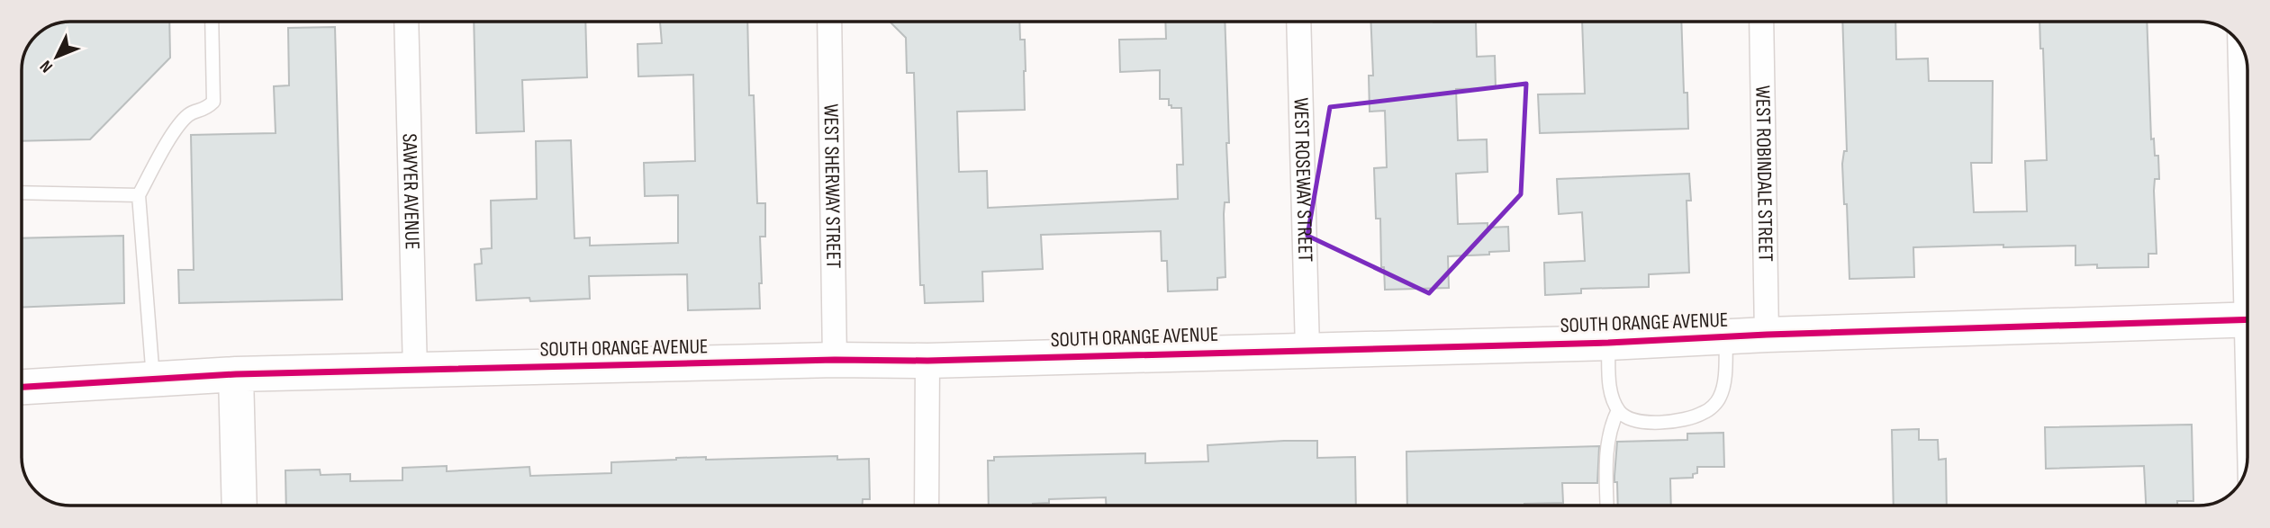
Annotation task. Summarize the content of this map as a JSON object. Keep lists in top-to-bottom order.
{
  "streets": {
    "street": [
      "WEST ROBINDALE STREET",
      "WEST ROSEWAY STREET",
      "WEST SHERWAY STREET",
      "SAWYER AVENUE",
      "SOUTH ORANGE AVENUE"
    ]
  },
  "crossings": [
    ["WEST ROBINDALE STREET", "SOUTH ORANGE AVENUE"],
    ["WEST ROSEWAY STREET", "SOUTH ORANGE AVENUE"],
    ["WEST SHERWAY STREET", "SOUTH ORANGE AVENUE"],
    ["SAWYER AVENUE", "SOUTH ORANGE AVENUE"]
  ],
  "north": "bottom left"
}
